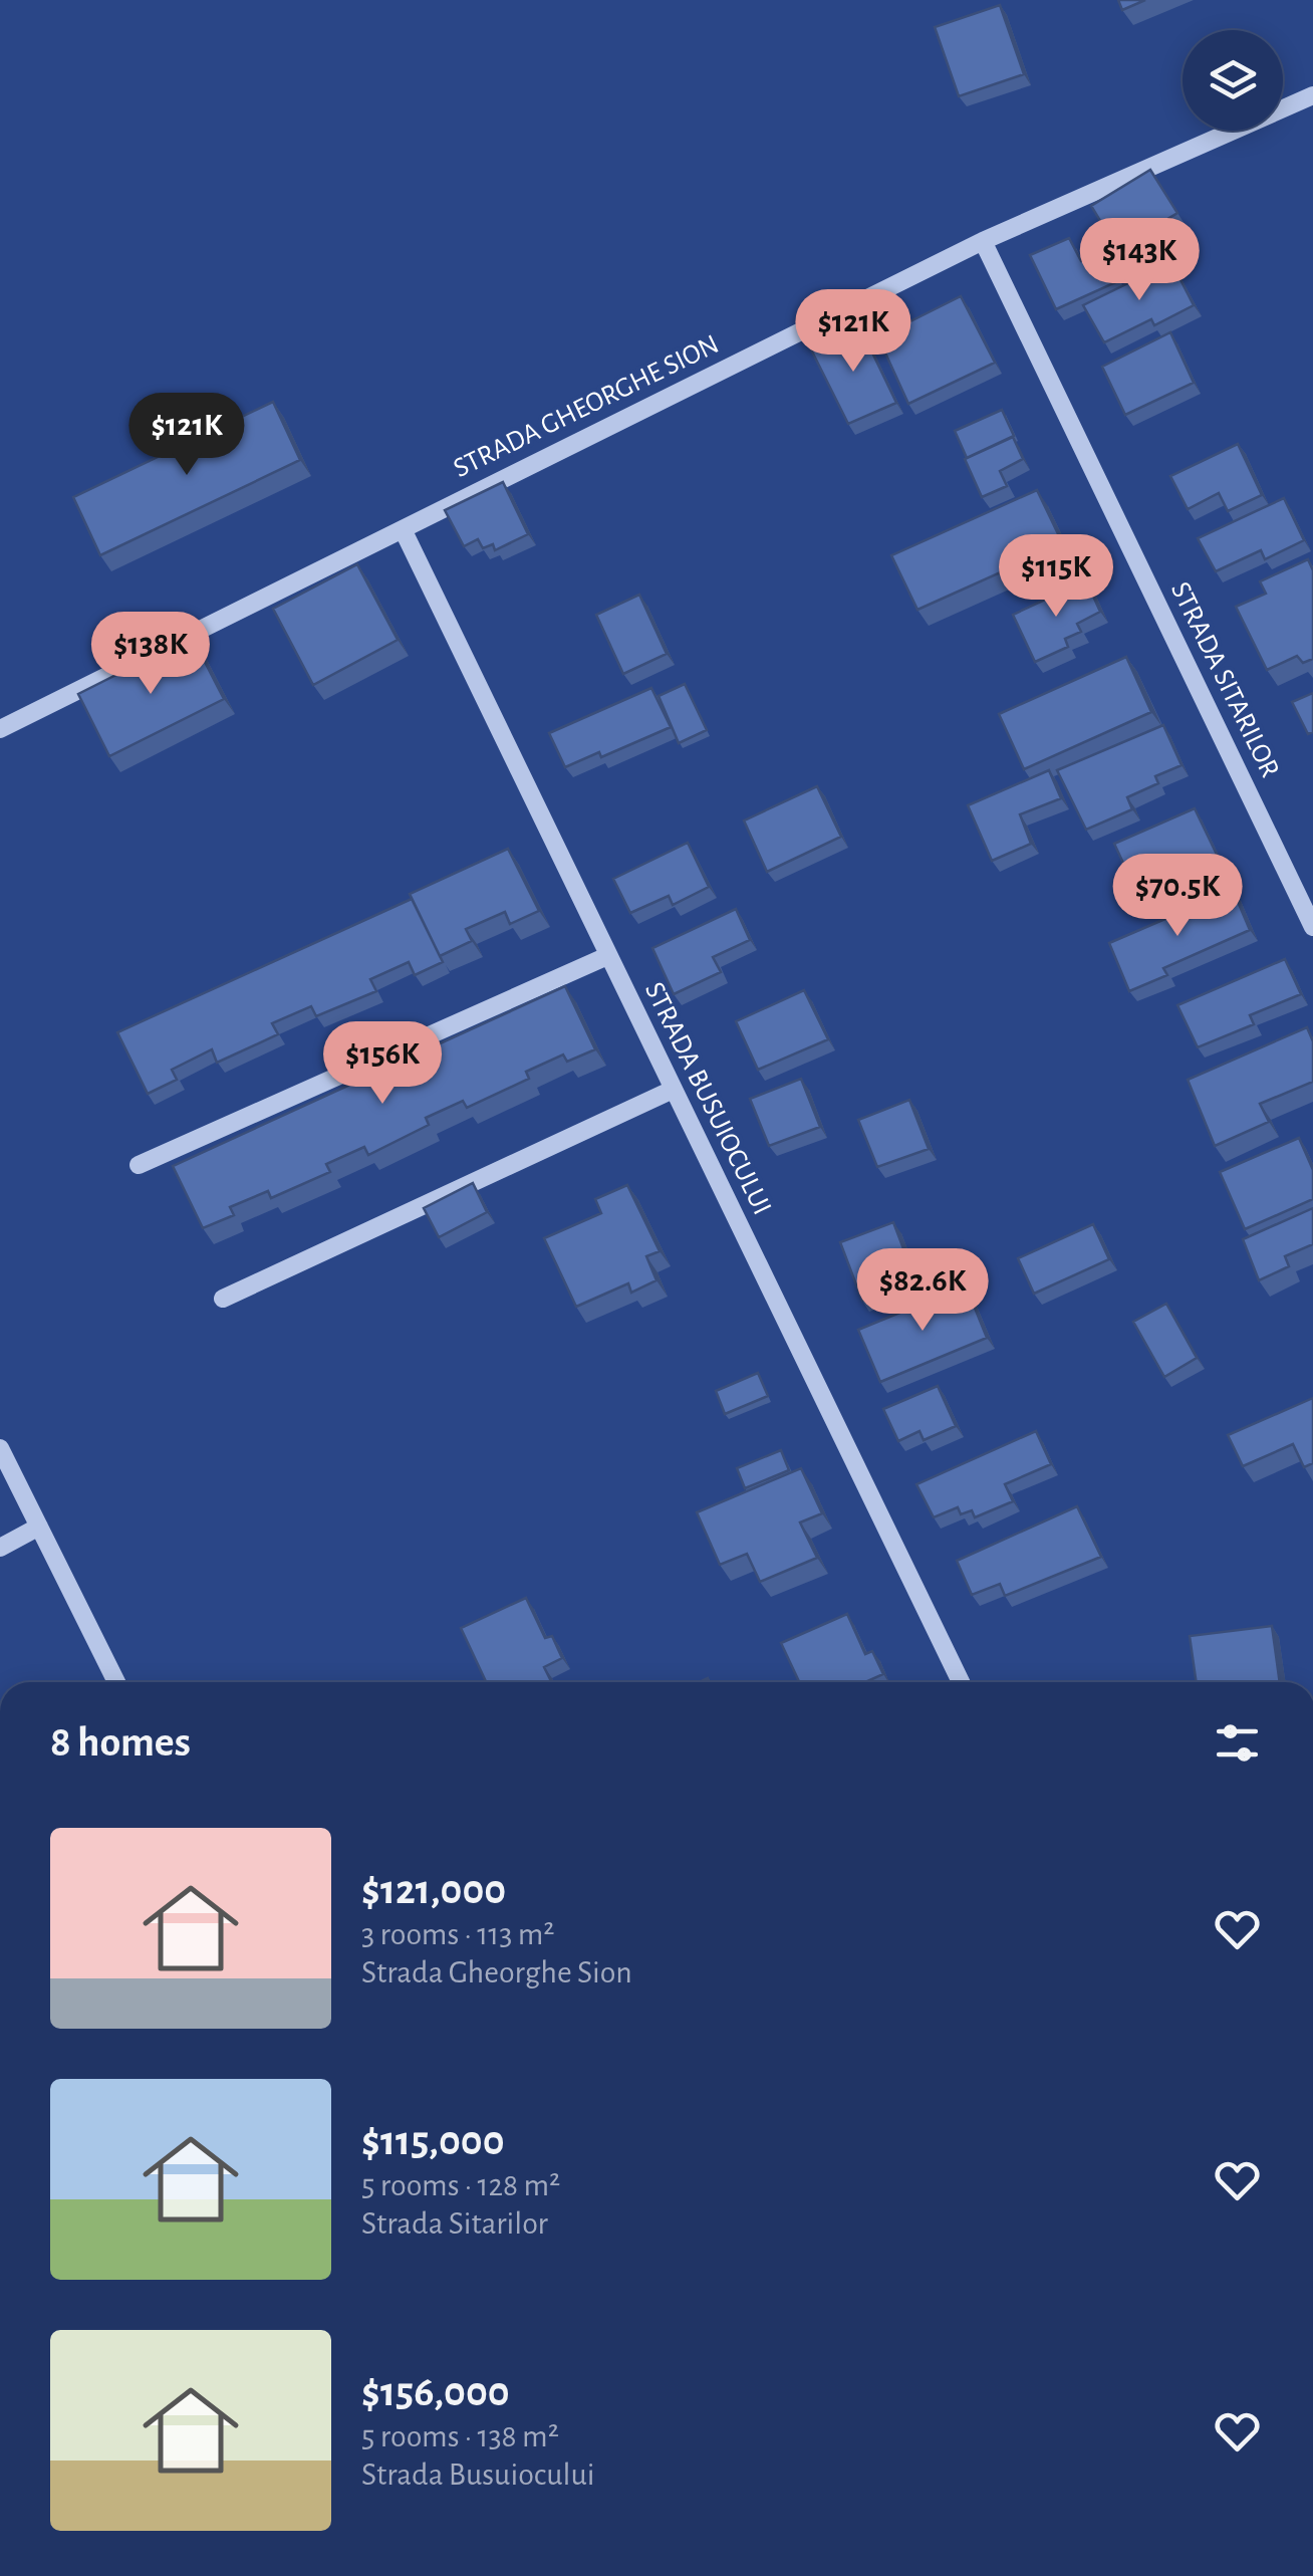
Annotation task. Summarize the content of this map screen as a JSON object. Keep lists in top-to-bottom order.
{
  "streets": {
    "street": ["STRADA GHEORGHE SION", "STRADA SITARILOR", "STRADA BUSUIOCULUI"]
  },
  "crossings": [
    ["STRADA GHEORGHE SION", "STRADA SITARILOR"],
    ["STRADA GHEORGHE SION", "STRADA BUSUIOCULUI"]
  ],
  "page": {
    "price": [
      "$143K",
      "$121K",
      "$121K",
      "$115K",
      "$138K",
      "$70.5K",
      "$156K",
      "$82.6K"
    ],
    "heading": "8 homes",
    "list": [
      {
        "name": "$121,000",
        "note": "3 rooms · 113 m² · Strada Gheorghe Sion"
      },
      {
        "name": "$115,000",
        "note": "5 rooms · 128 m² · Strada Sitarilor"
      },
      {
        "name": "$156,000",
        "note": "5 rooms · 138 m² · Strada Busuiocului"
      }
    ]
  }
}
